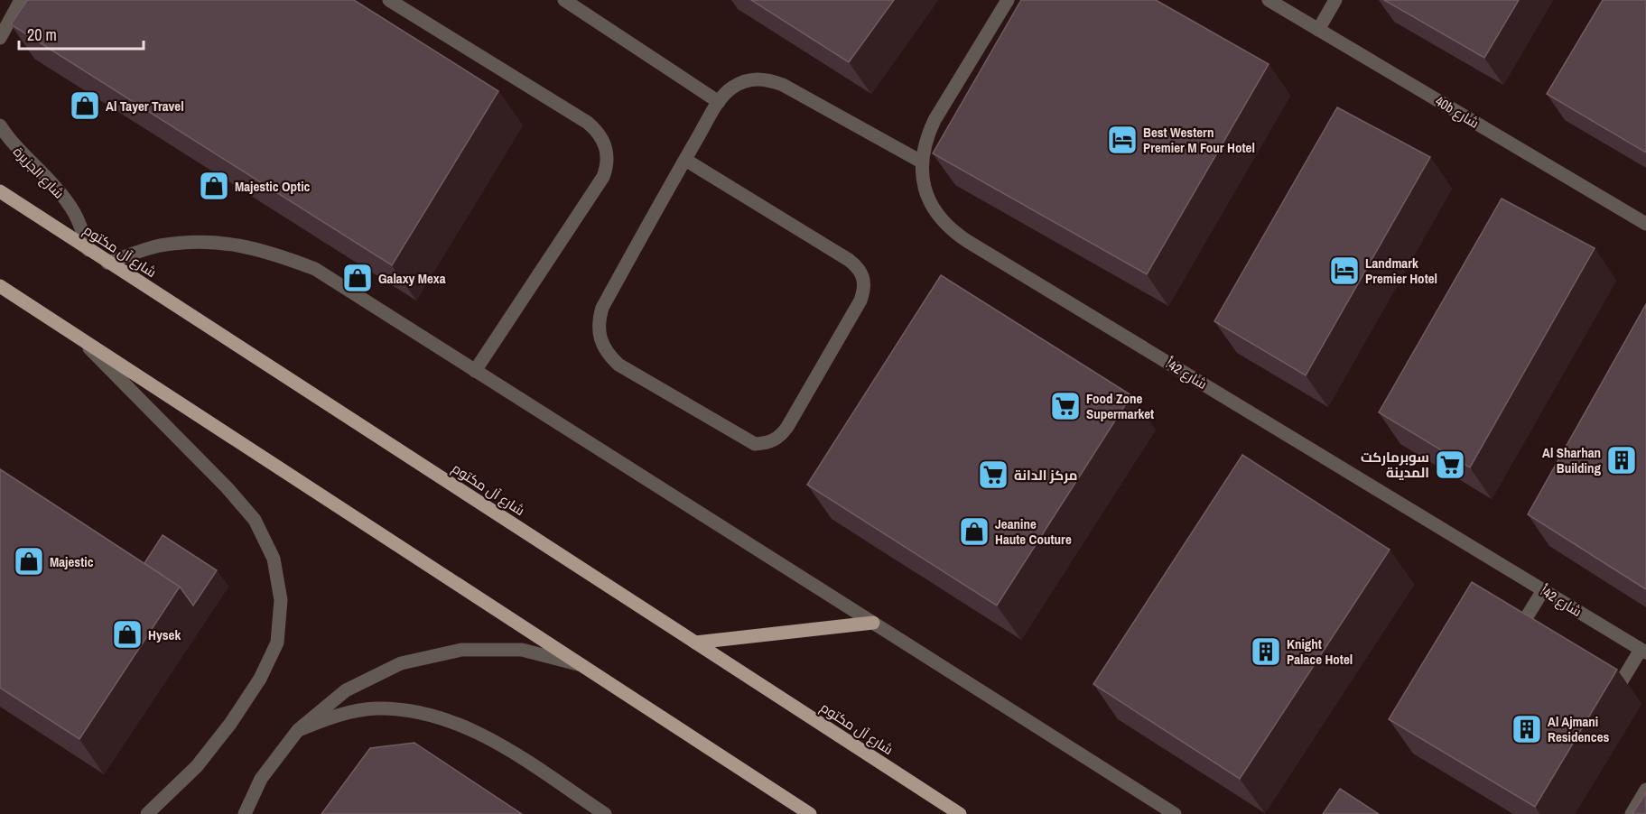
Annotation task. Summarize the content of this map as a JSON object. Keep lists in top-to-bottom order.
{
  "streets": {
    "main road": ["شارع آل مكتوم"],
    "street": ["40b شارع", "شارع الجزيرة", "شارع 42أ"]
  },
  "crossings": [
    ["شارع الجزيرة", "شارع آل مكتوم"]
  ],
  "places": {
    "shop": [
      "Al Tayer Travel",
      "Majestic Optic",
      "Galaxy Mexa",
      "Jeanine Haute Couture",
      "Majestic",
      "Hysek"
    ],
    "hotel": ["Best Western Premier M Four Hotel", "Landmark Premier Hotel"],
    "supermarket": ["Food Zone Supermarket", "سوبرماركت المدينة", "مركز الدانة"],
    "building": ["Al Sharhan Building", "Knight Palace Hotel", "Al Ajmani Residences"]
  },
  "scale_bar": "20 m"
}
